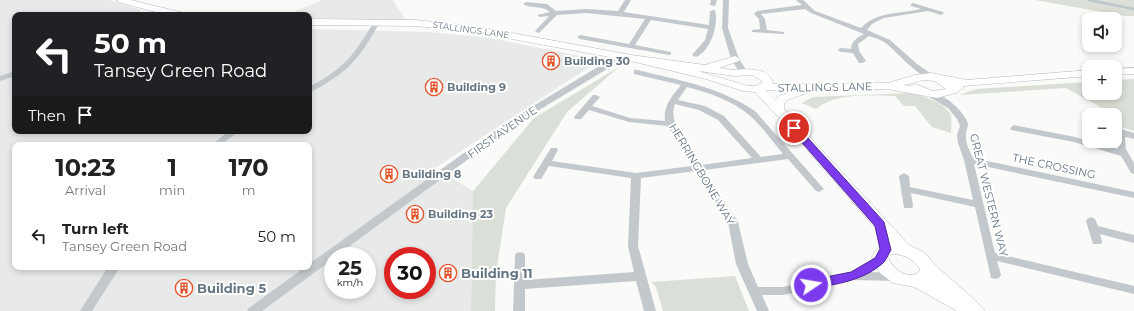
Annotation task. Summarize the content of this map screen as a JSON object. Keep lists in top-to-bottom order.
{
  "streets": {
    "main road": ["STALLINGS LANE"],
    "street": [
      "FIRST AVENUE",
      "THE CROSSING",
      "HERRINGBONE WAY",
      "GREAT WESTERN WAY"
    ]
  },
  "crossings": [
    ["STALLINGS LANE", "FIRST AVENUE"],
    ["STALLINGS LANE", "GREAT WESTERN WAY"],
    ["THE CROSSING", "GREAT WESTERN WAY"]
  ],
  "places": {
    "building": [
      "Building 30",
      "Building 9",
      "Building 8",
      "Building 23",
      "Building 11",
      "Building 5"
    ]
  },
  "page": {
    "map_buttons": ["+", "−"],
    "turn": ["50 m", "Tansey Green Road"],
    "then": "Then",
    "eta": [
      "10:23",
      "Arrival",
      "1",
      "min",
      "170",
      "m"
    ],
    "list": [
      {
        "name": "Turn left",
        "note": "Tansey Green Road",
        "value": "50 m"
      }
    ],
    "speed": "25 km/h",
    "limit": "30"
  }
}
